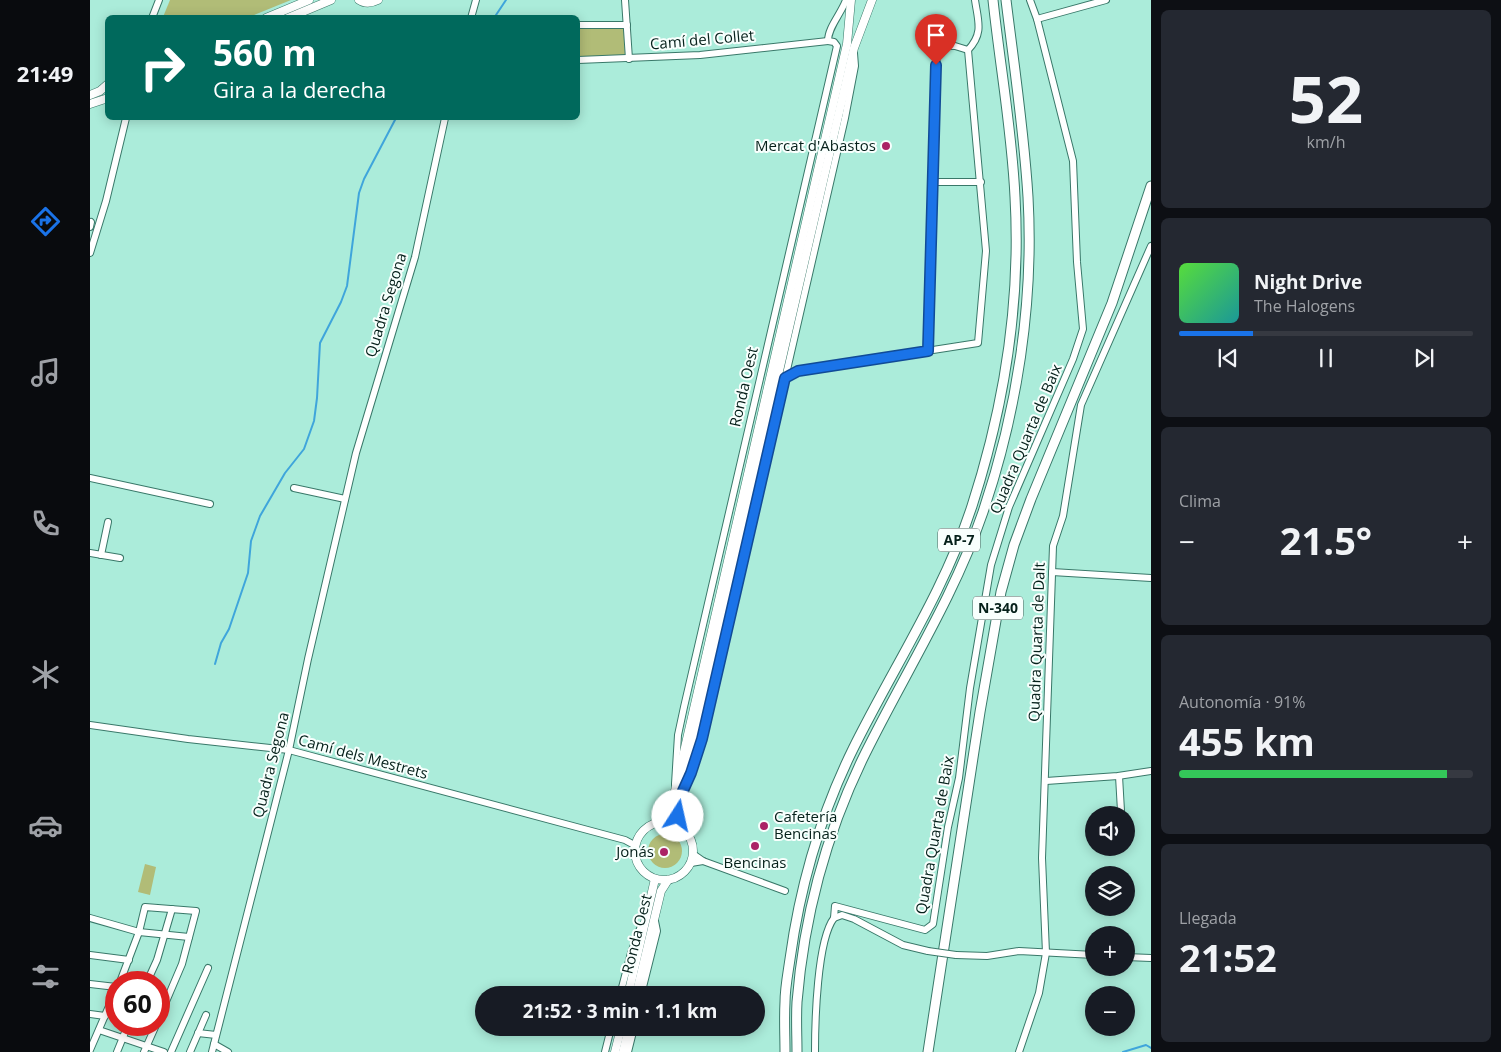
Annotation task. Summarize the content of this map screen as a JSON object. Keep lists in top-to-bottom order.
{
  "streets": {
    "highway": ["AP-7", "N-340"],
    "main road": ["Ronda Oest"],
    "street": [
      "Camí del Collet",
      "Quadra Segona",
      "Quadra Quarta de Baix",
      "Quadra Quarta de Dalt",
      "Camí dels Mestrets"
    ]
  },
  "crossings": [
    ["Camí del Collet", "Ronda Oest"],
    ["Quadra Segona", "Camí dels Mestrets"],
    ["Ronda Oest", "Camí dels Mestrets"]
  ],
  "places": [
    "Mercat d'Abastos",
    "Cafetería Bencinas",
    "Bencinas",
    "Jonás"
  ],
  "page": {
    "tabs": "21:49",
    "tile": [
      ["52", "km/h"],
      "Clima",
      ["Autonomía · 91%", "455 km"],
      ["Llegada", "21:52"]
    ],
    "turn": ["560 m", "Gira a la derecha"],
    "song": ["Night Drive", "The Halogens"],
    "heat": ["−", "21.5°", "+"],
    "map_buttons": ["+", "−"],
    "limit": "60",
    "trip": "21:52 · 3 min · 1.1 km"
  }
}
